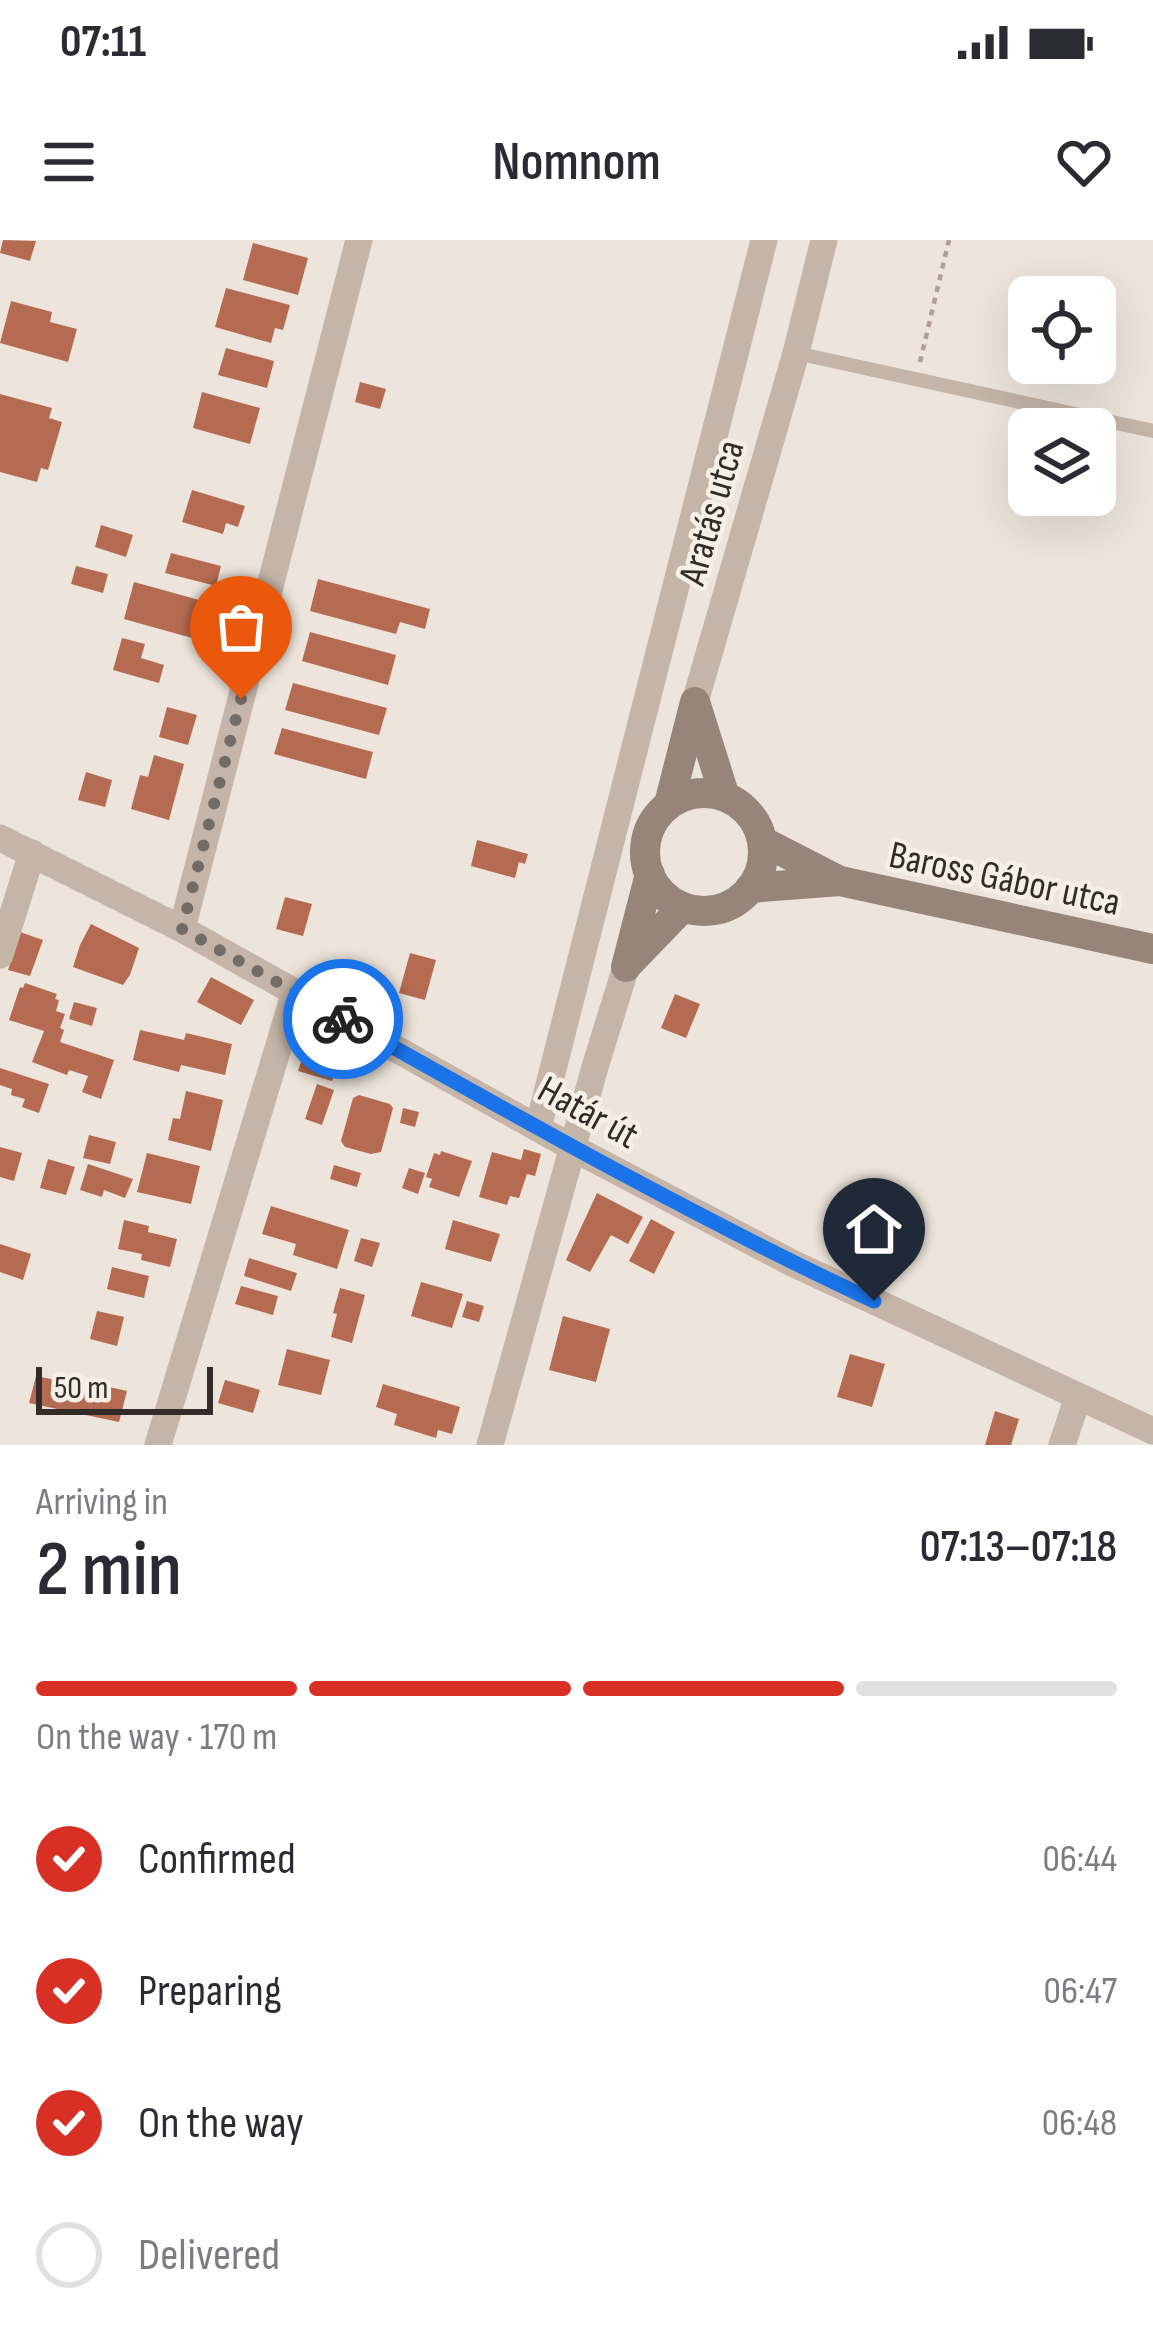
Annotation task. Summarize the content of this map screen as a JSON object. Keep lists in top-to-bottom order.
{
  "streets": {
    "street": ["Aratás utca", "Baross Gábor utca", "Határ út"]
  },
  "scale_bar": "50 m",
  "page": {
    "status": "07:11",
    "header": "Nomnom",
    "scale": "50 m",
    "heading": ["2 min", "Arriving in", "07:13–07:18"],
    "bar": "On the way · 170 m",
    "list": [
      ["Confirmed", "06:44"],
      ["Preparing", "06:47"],
      ["On the way", "06:48"],
      "Delivered"
    ]
  }
}
